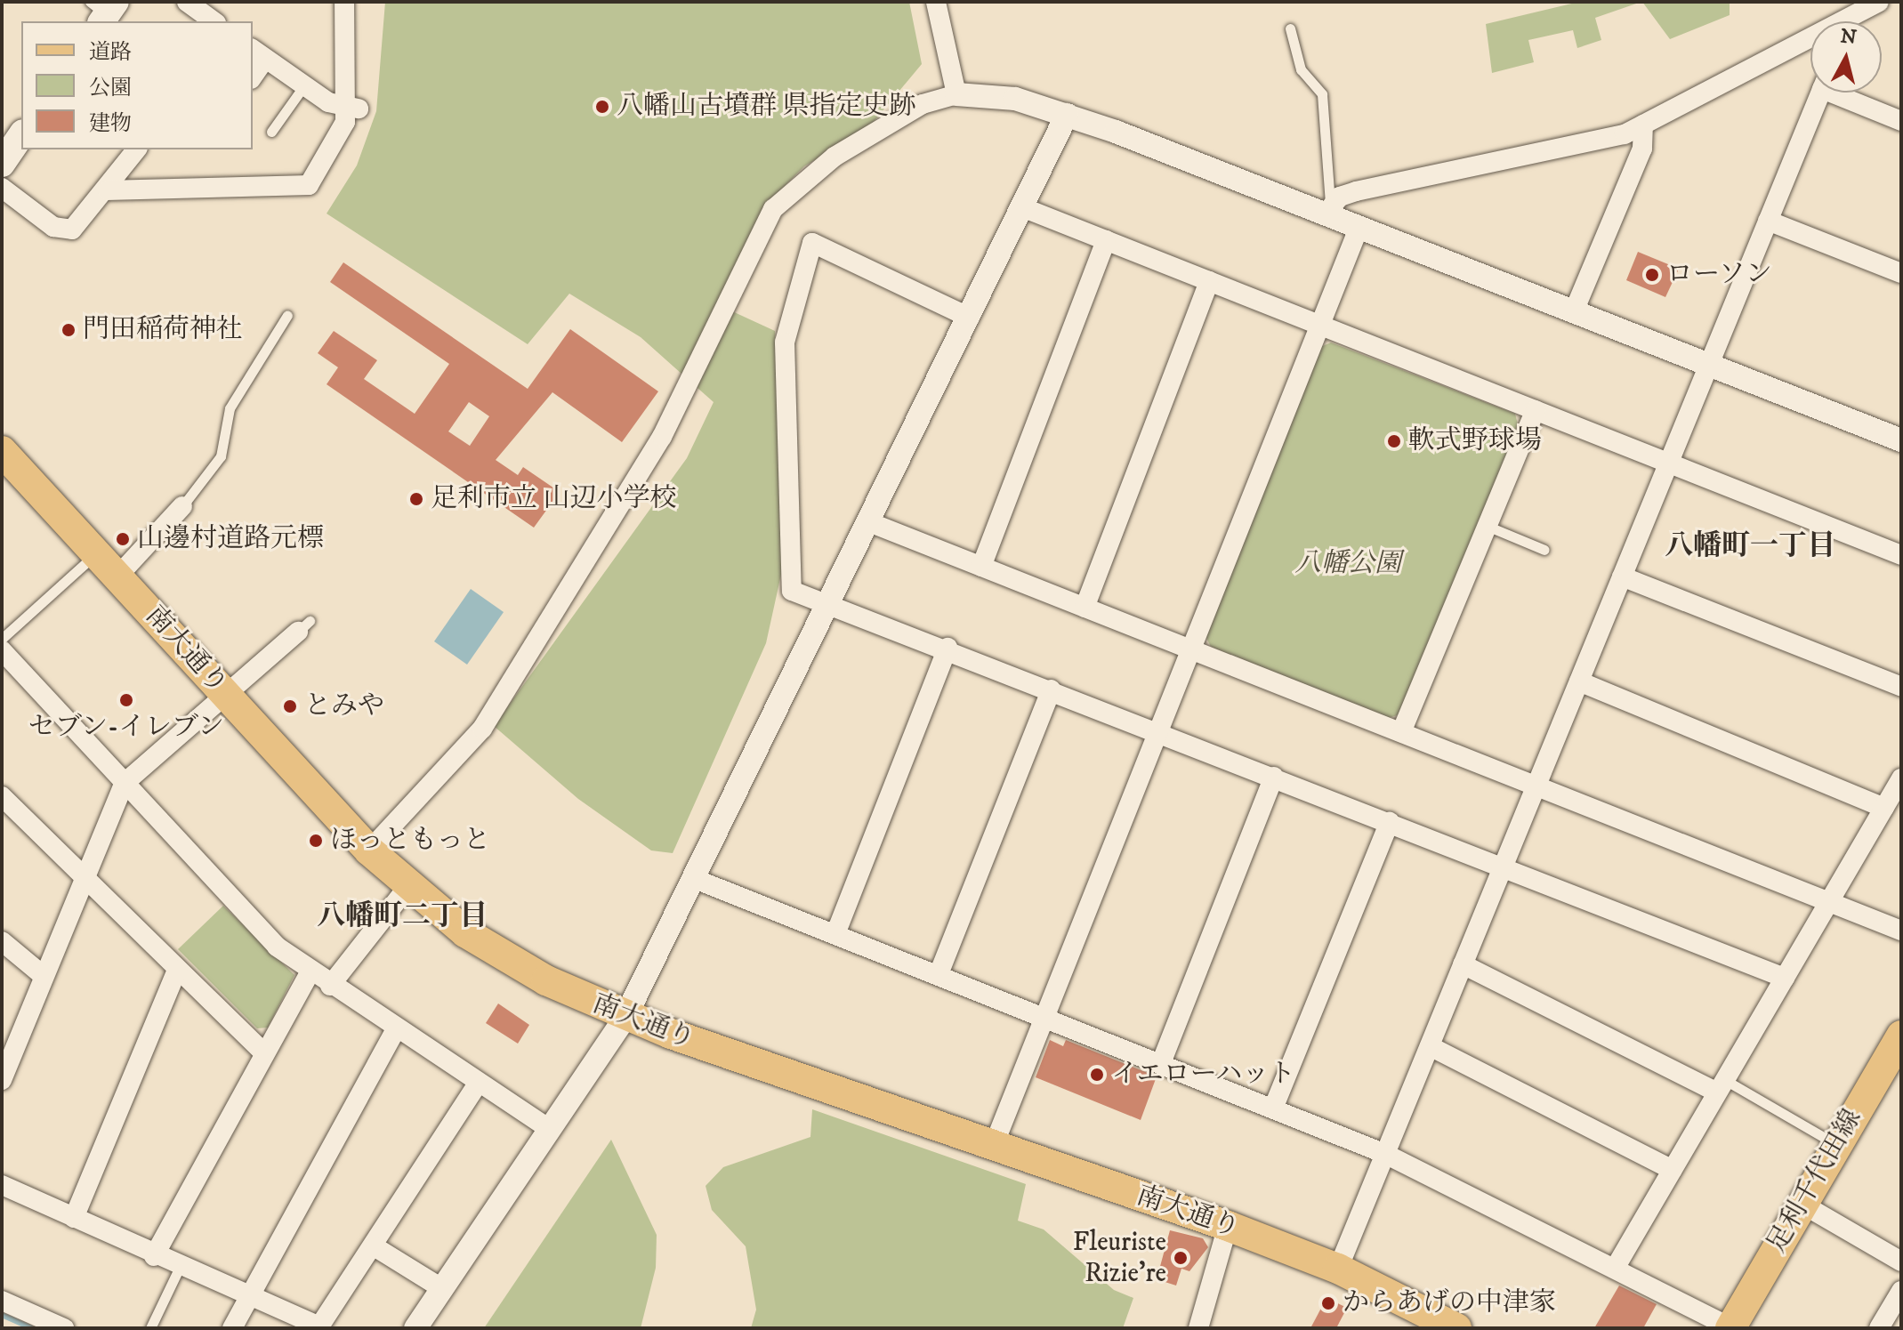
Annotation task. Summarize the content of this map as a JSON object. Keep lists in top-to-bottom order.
{
  "streets": {
    "main road": ["南大通り", "足利千代田線"]
  },
  "districts": ["八幡町一丁目", "八幡町二丁目"],
  "parks": ["八幡公園"],
  "places": [
    "八幡山古墳群 県指定史跡",
    "ローソン",
    "門田稲荷神社",
    "軟式野球場",
    "足利市立 山辺小学校",
    "山邊村道路元標",
    "セブン-イレブン",
    "とみや",
    "ほっともっと",
    "イエローハット",
    "Fleuriste Rizie're",
    "からあげの中津家"
  ],
  "legend": ["道路", "公園", "建物"],
  "north": "top"
}
